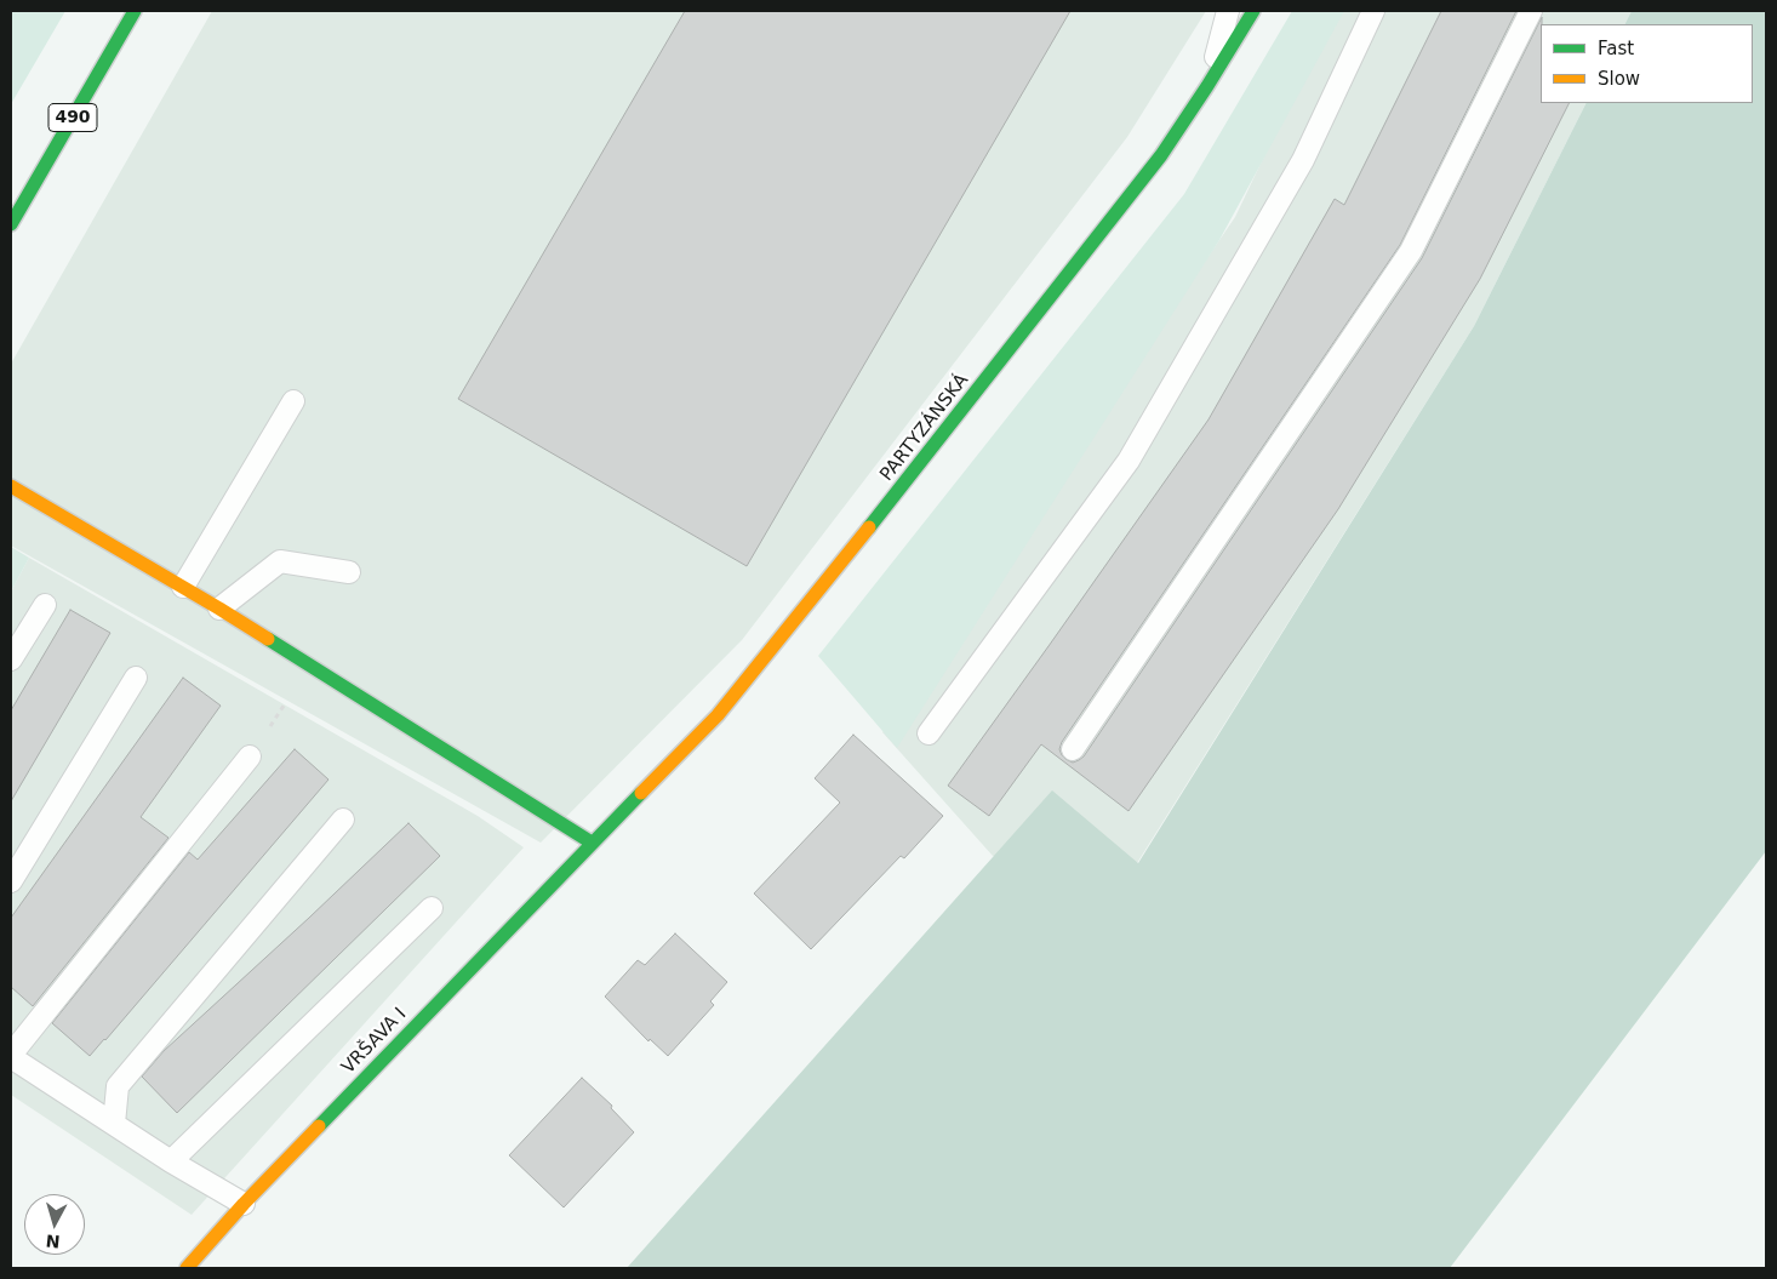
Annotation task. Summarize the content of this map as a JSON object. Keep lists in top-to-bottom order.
{
  "streets": {
    "street": ["490", "PARTYZÁNSKÁ", "VRŠAVA I"]
  },
  "crossings": [
    ["PARTYZÁNSKÁ", "VRŠAVA I"]
  ],
  "legend": ["Fast", "Slow"],
  "north": "bottom"
}
